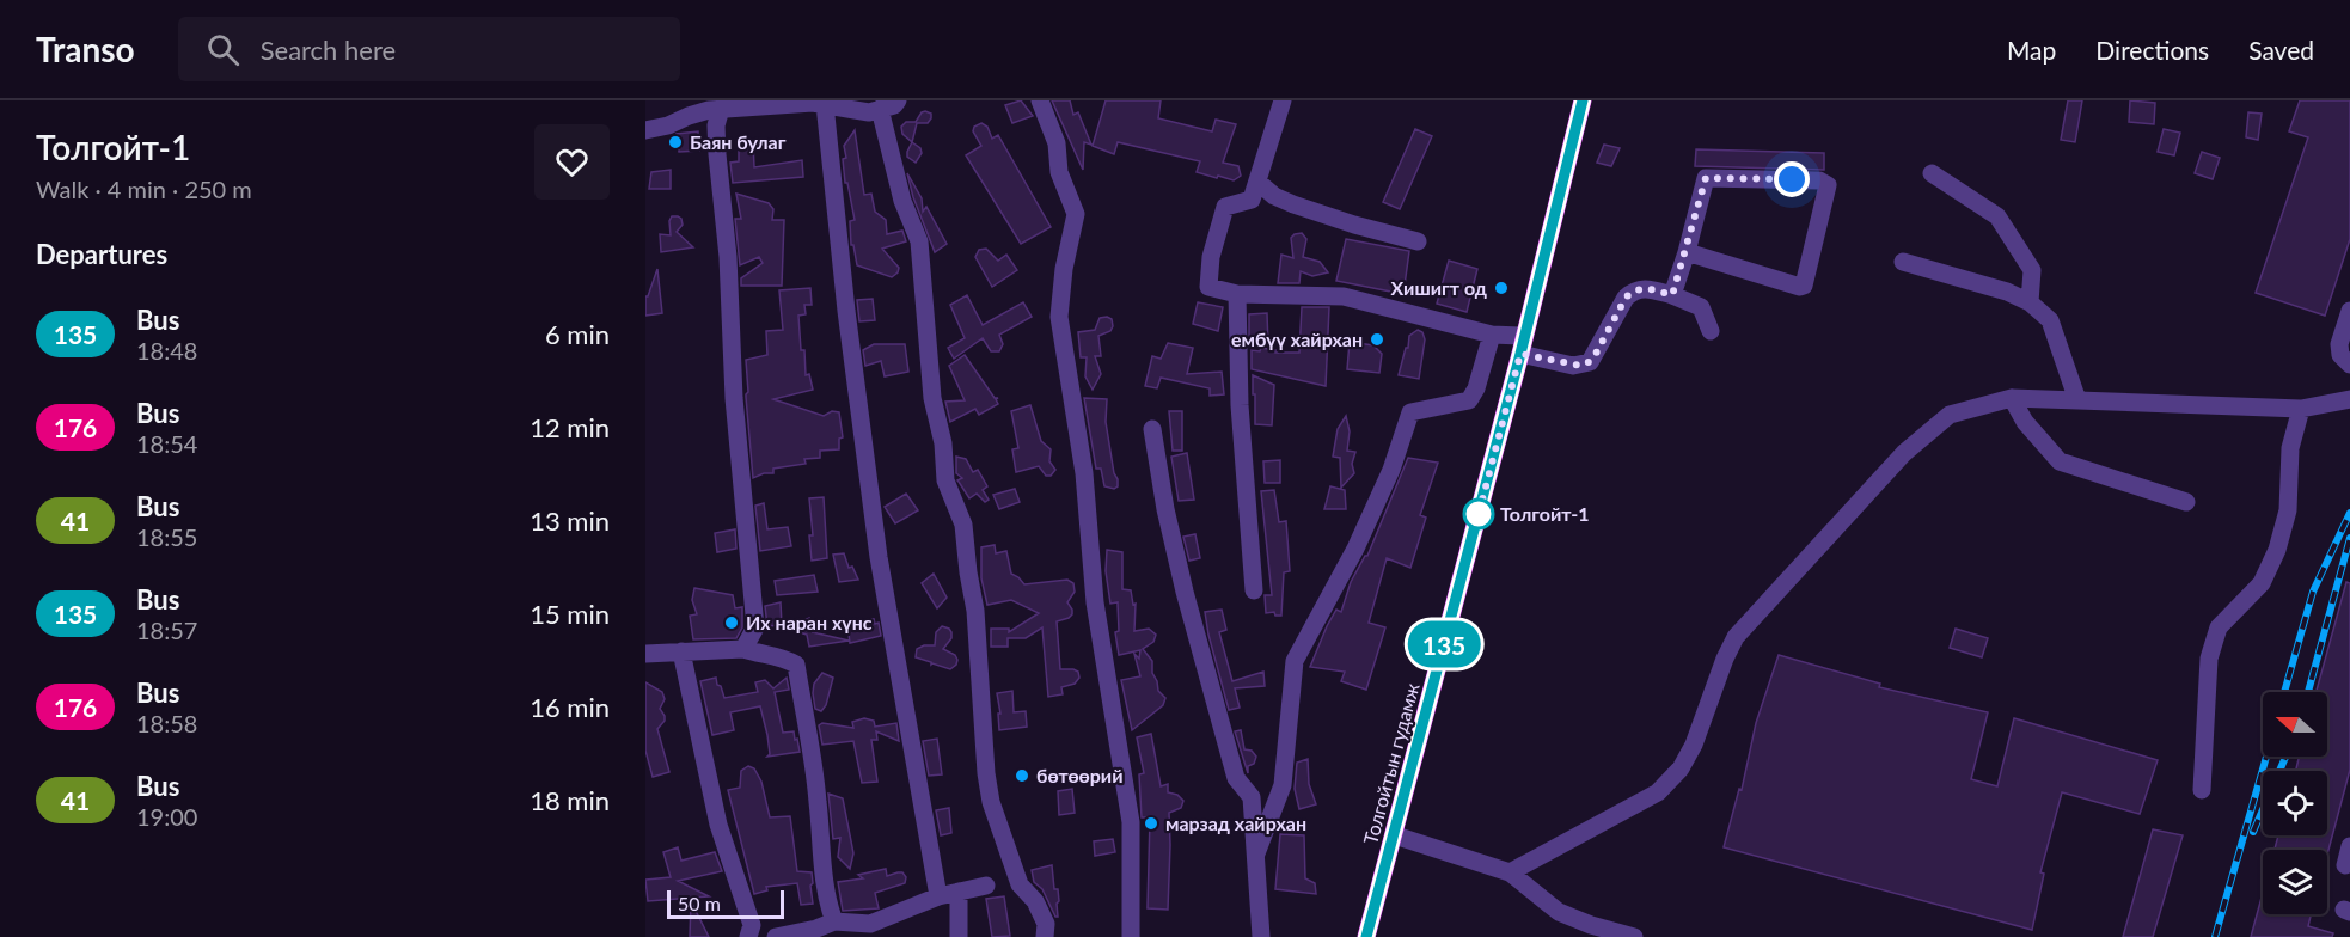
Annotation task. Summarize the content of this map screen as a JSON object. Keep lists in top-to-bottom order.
{
  "streets": {
    "main road": ["Толгойтын гудамж"]
  },
  "places": [
    "Баян булаг",
    "Хишигт од",
    "ембүү хайрхан",
    "Толгойт-1",
    "Их наран хүнс",
    "бөтөөрий",
    "марзад хайрхан"
  ],
  "lines": ["bus line 135"],
  "scale_bar": "50 m",
  "north": "left",
  "page": {
    "header": "Transo",
    "search": "Search here",
    "nav": ["Map", "Directions", "Saved"],
    "heading": [
      ["Толгойт-1", "Walk · 4 min · 250 m"],
      "Departures"
    ],
    "on_map": "135",
    "list": [
      {
        "mark": "135",
        "name": "Bus",
        "note": "18:48",
        "value": "6 min"
      },
      {
        "mark": "176",
        "name": "Bus",
        "note": "18:54",
        "value": "12 min"
      },
      {
        "mark": "41",
        "name": "Bus",
        "note": "18:55",
        "value": "13 min"
      },
      {
        "mark": "135",
        "name": "Bus",
        "note": "18:57",
        "value": "15 min"
      },
      {
        "mark": "176",
        "name": "Bus",
        "note": "18:58",
        "value": "16 min"
      },
      {
        "mark": "41",
        "name": "Bus",
        "note": "19:00",
        "value": "18 min"
      }
    ],
    "scale": "50 m"
  }
}
